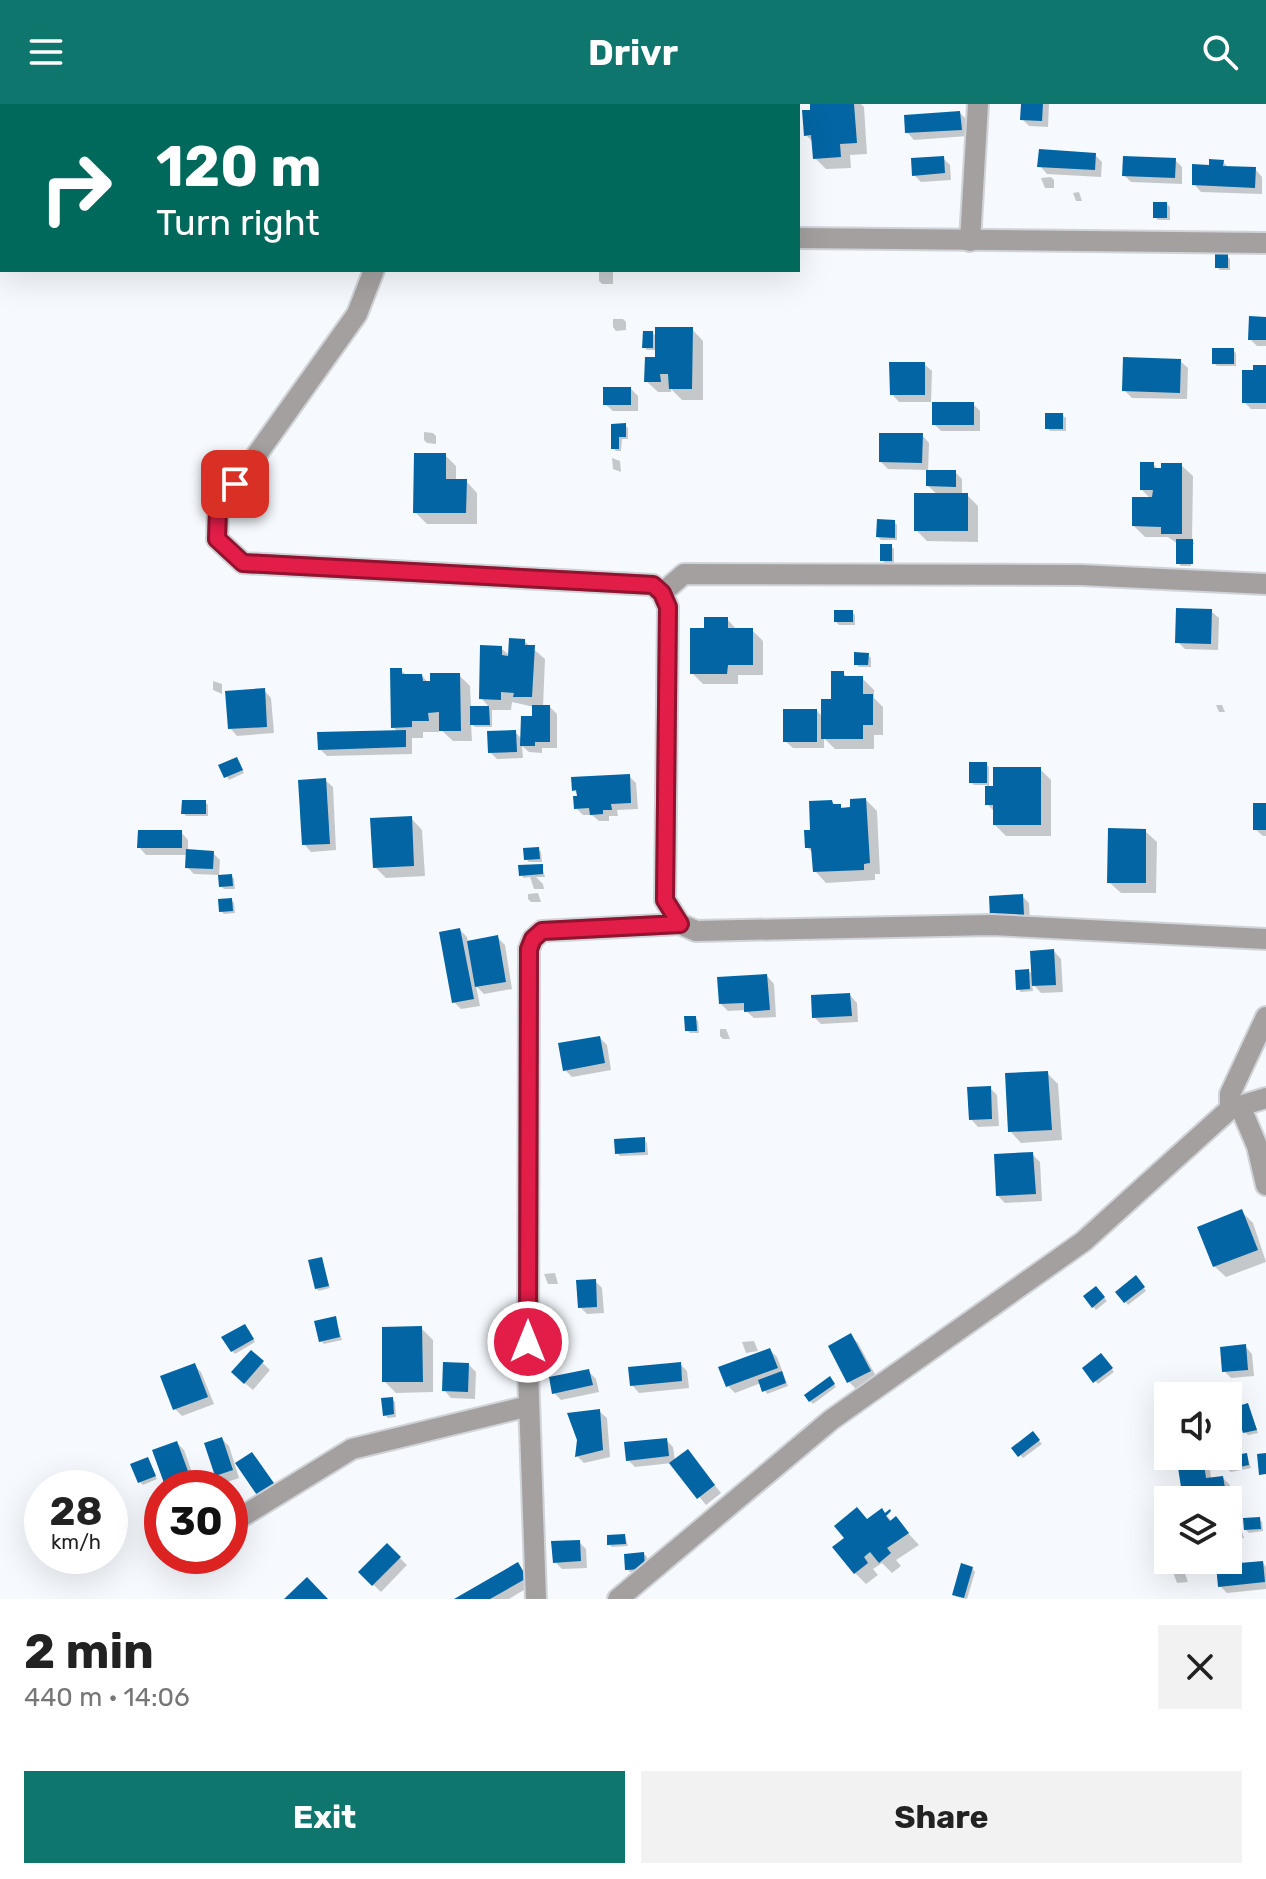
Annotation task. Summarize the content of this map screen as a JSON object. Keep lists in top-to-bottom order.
{
  "page": {
    "header": "Drivr",
    "turn": ["120 m", "Turn right"],
    "speed": "28 km/h",
    "limit": "30",
    "heading": ["2 min", "440 m · 14:06"],
    "buttons": ["Exit", "Share"]
  }
}
